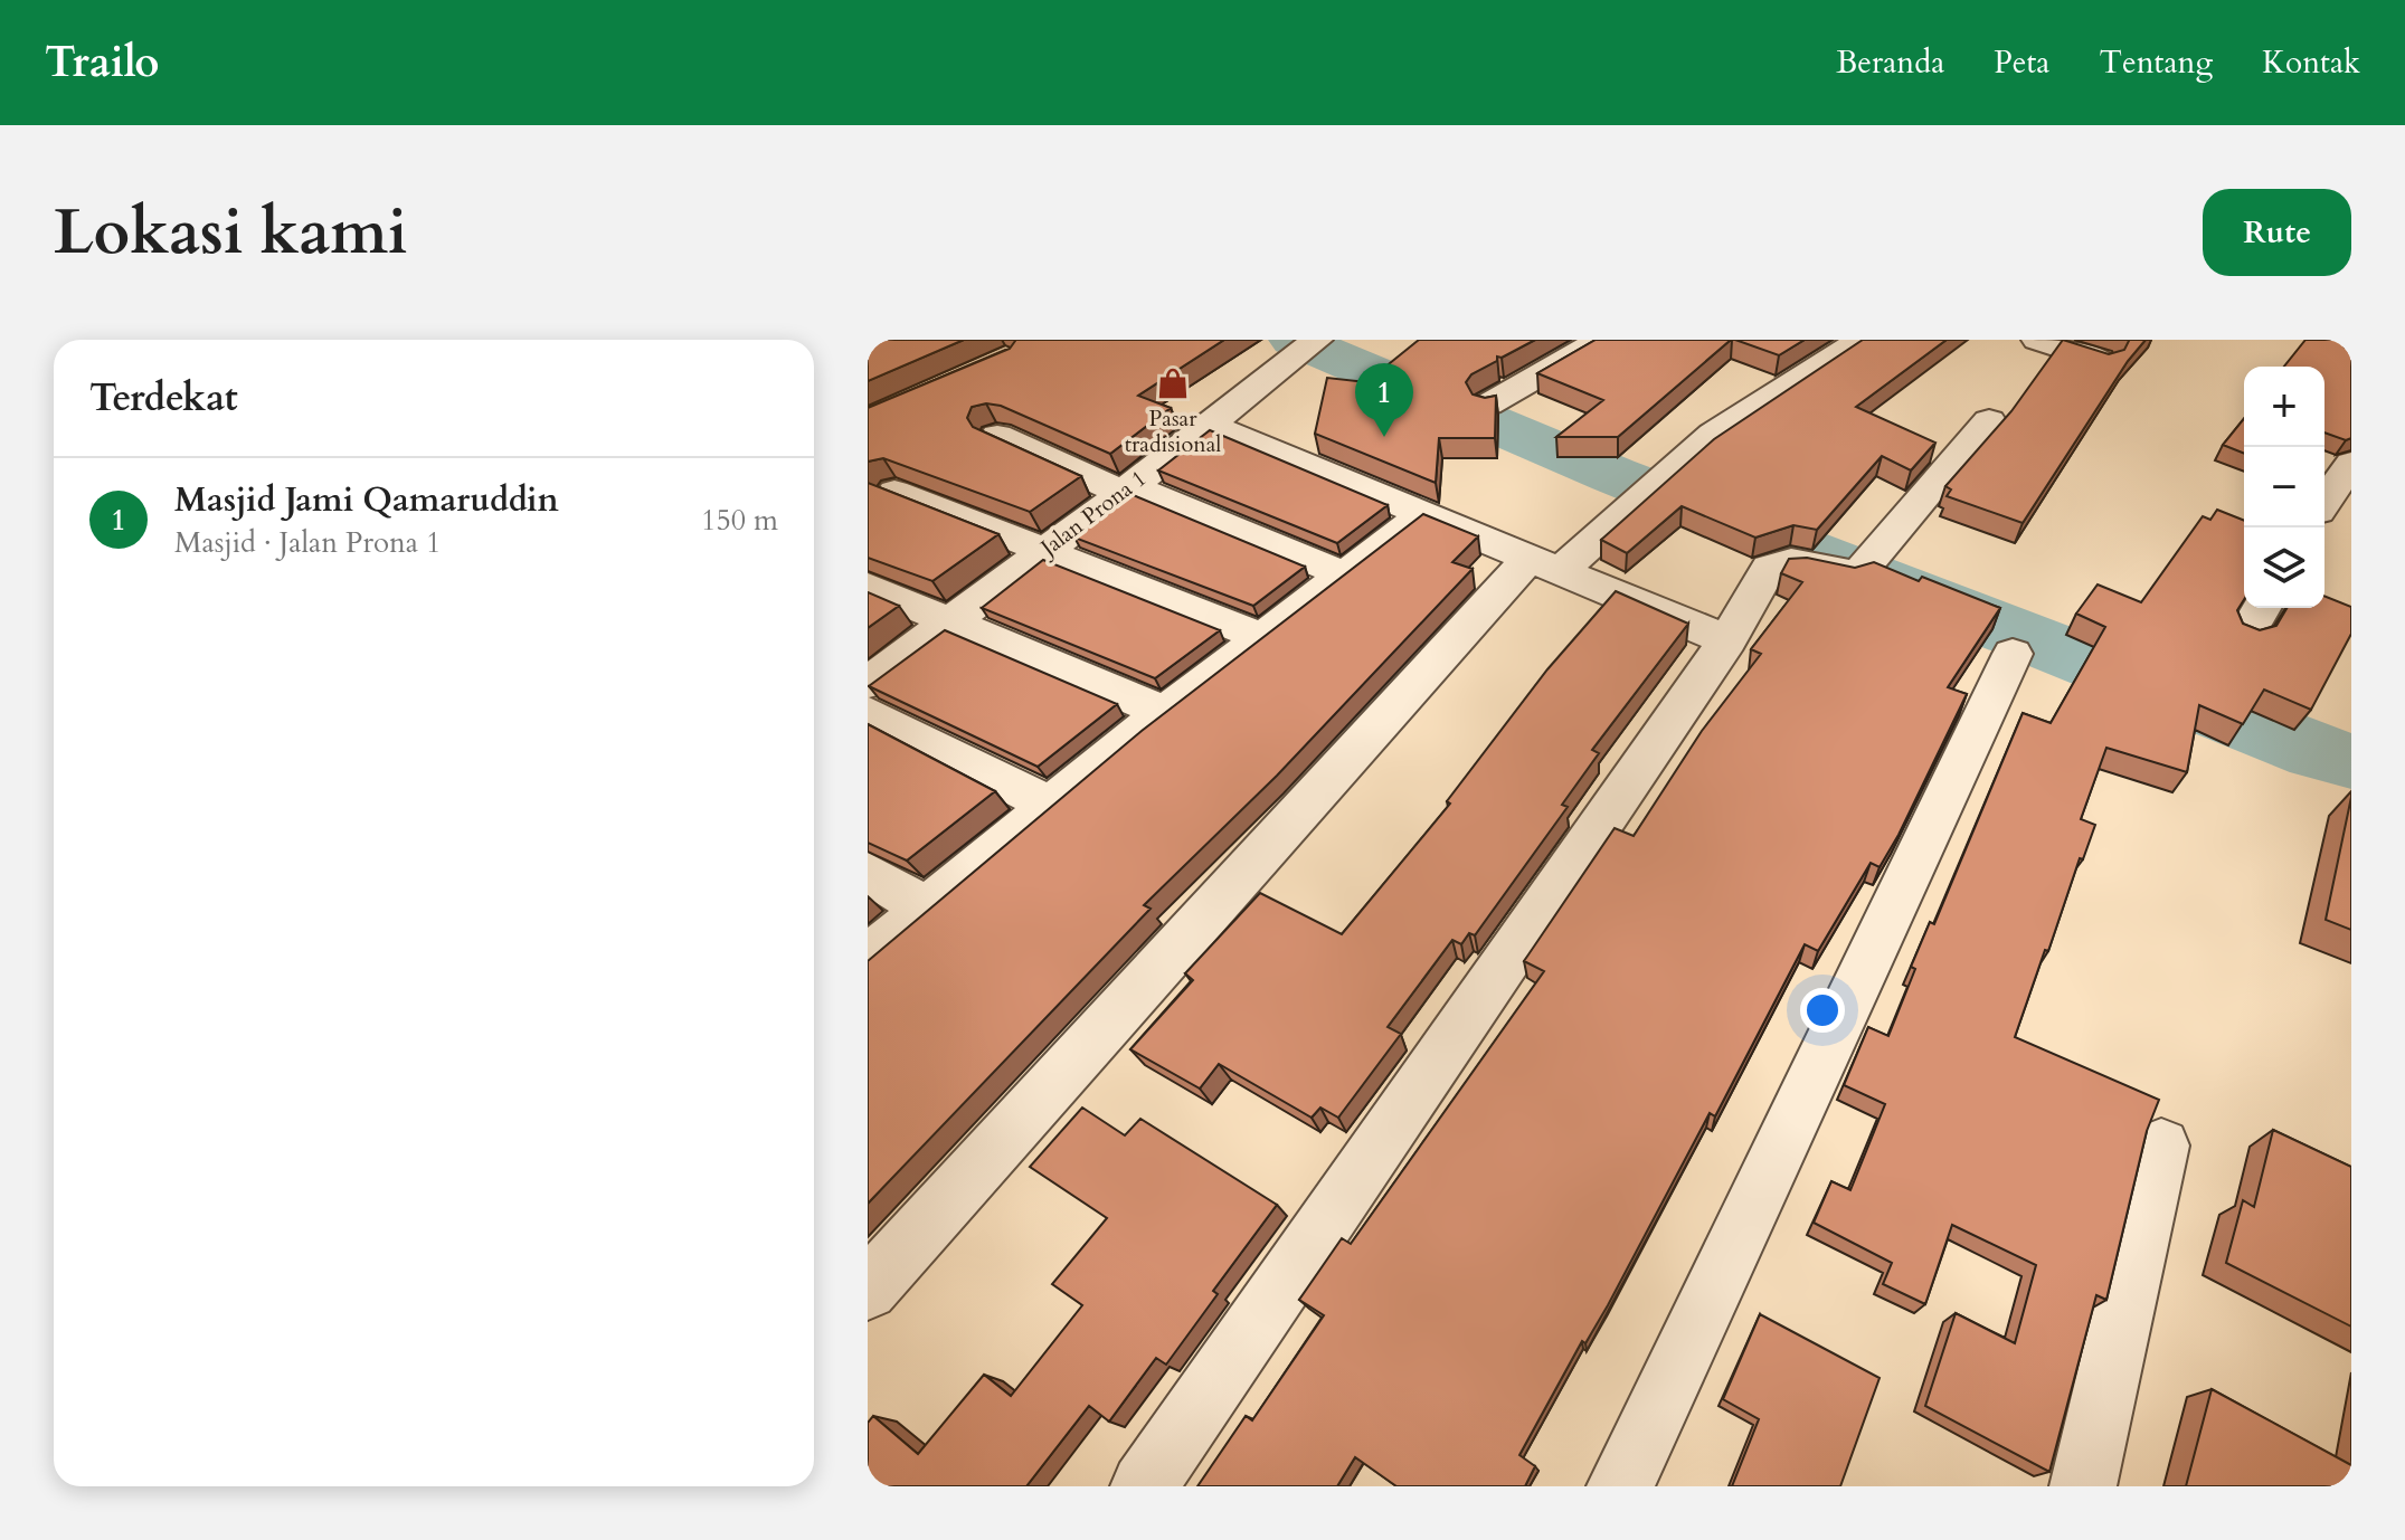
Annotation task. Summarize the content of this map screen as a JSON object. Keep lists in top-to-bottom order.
{
  "streets": {
    "street": ["Jalan Prona 1"]
  },
  "places": {
    "shop": ["Pasar tradisional"]
  },
  "page": {
    "header": "Trailo",
    "nav": [
      "Beranda",
      "Peta",
      "Tentang",
      "Kontak"
    ],
    "buttons": "Rute",
    "title": "Lokasi kami",
    "heading": "Terdekat",
    "pins": "1",
    "map_buttons": ["+", "−"],
    "list": [
      {
        "mark": "1",
        "name": "Masjid Jami Qamaruddin",
        "note": "Masjid · Jalan Prona 1",
        "value": "150 m"
      }
    ]
  }
}
